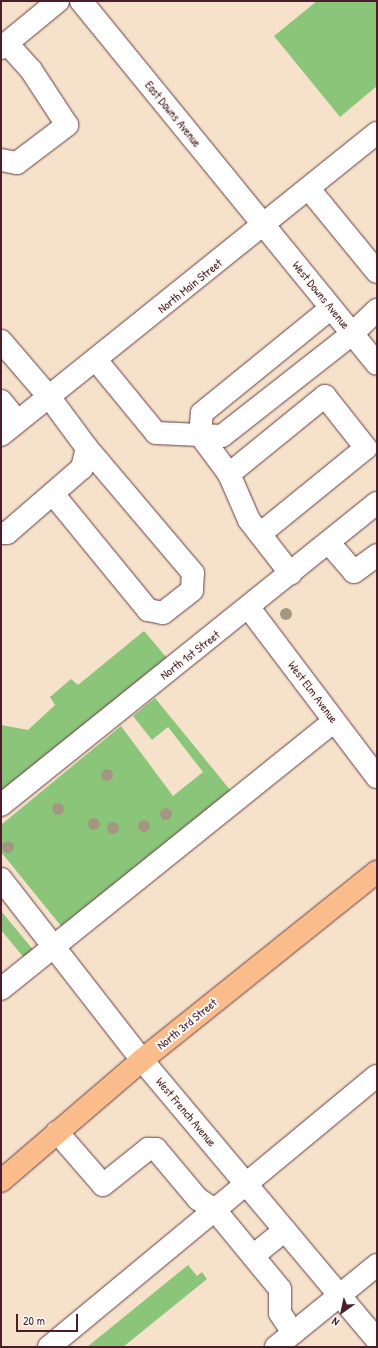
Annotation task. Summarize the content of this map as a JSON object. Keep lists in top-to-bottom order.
{
  "streets": {
    "main road": ["North 3rd Street"],
    "street": [
      "East Downs Avenue",
      "North Main Street",
      "West Downs Avenue",
      "North 1st Street",
      "West Elm Avenue",
      "West French Avenue"
    ]
  },
  "crossings": [
    ["East Downs Avenue", "North Main Street"],
    ["East Downs Avenue", "West Downs Avenue"],
    ["North Main Street", "West Downs Avenue"],
    ["North 1st Street", "West Elm Avenue"],
    ["North 3rd Street", "West French Avenue"]
  ],
  "scale_bar": "20 m",
  "north": "bottom left"
}
